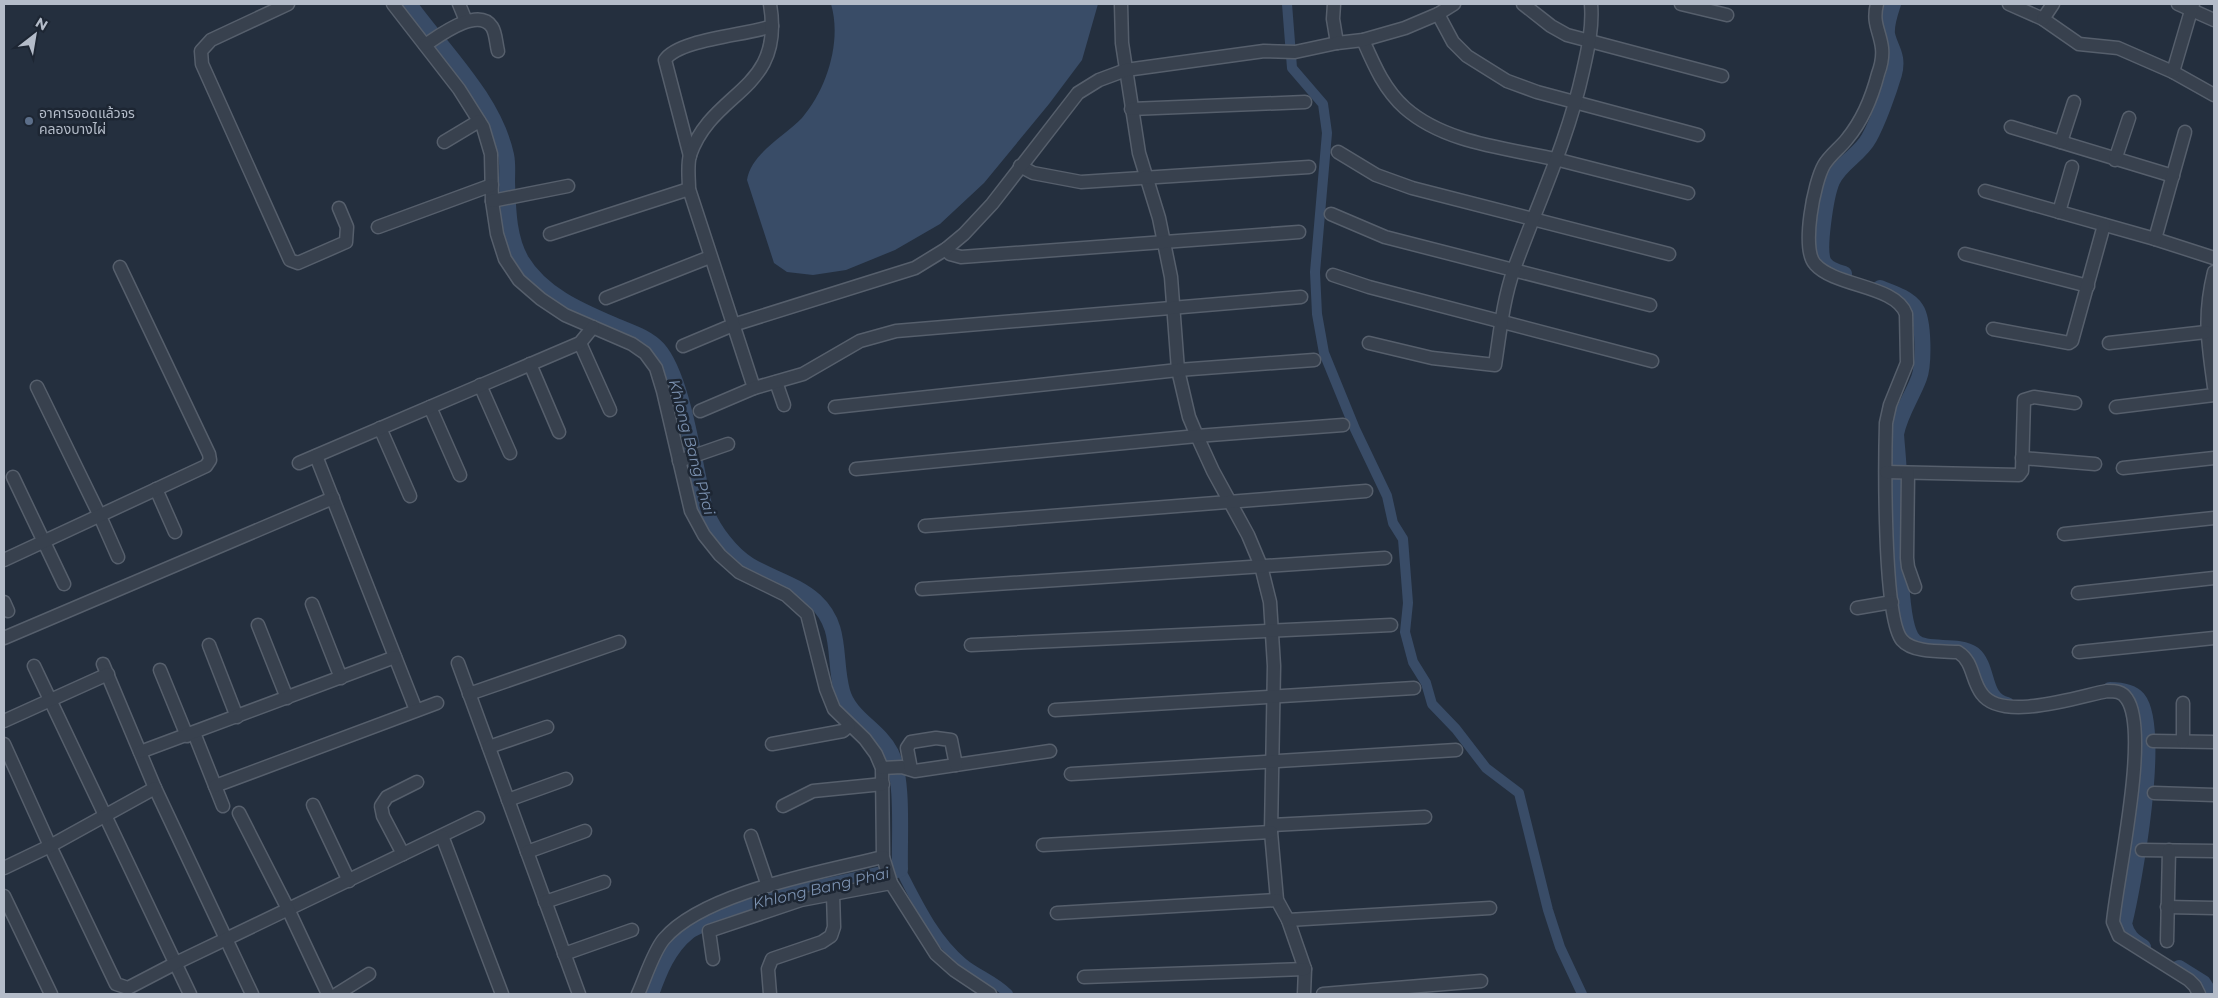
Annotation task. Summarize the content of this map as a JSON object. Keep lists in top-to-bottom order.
{
  "water": ["Khlong Bang Phai"],
  "places": ["อาคารจอดแล้วจร คลองบางไผ่"],
  "north": "top right"
}
